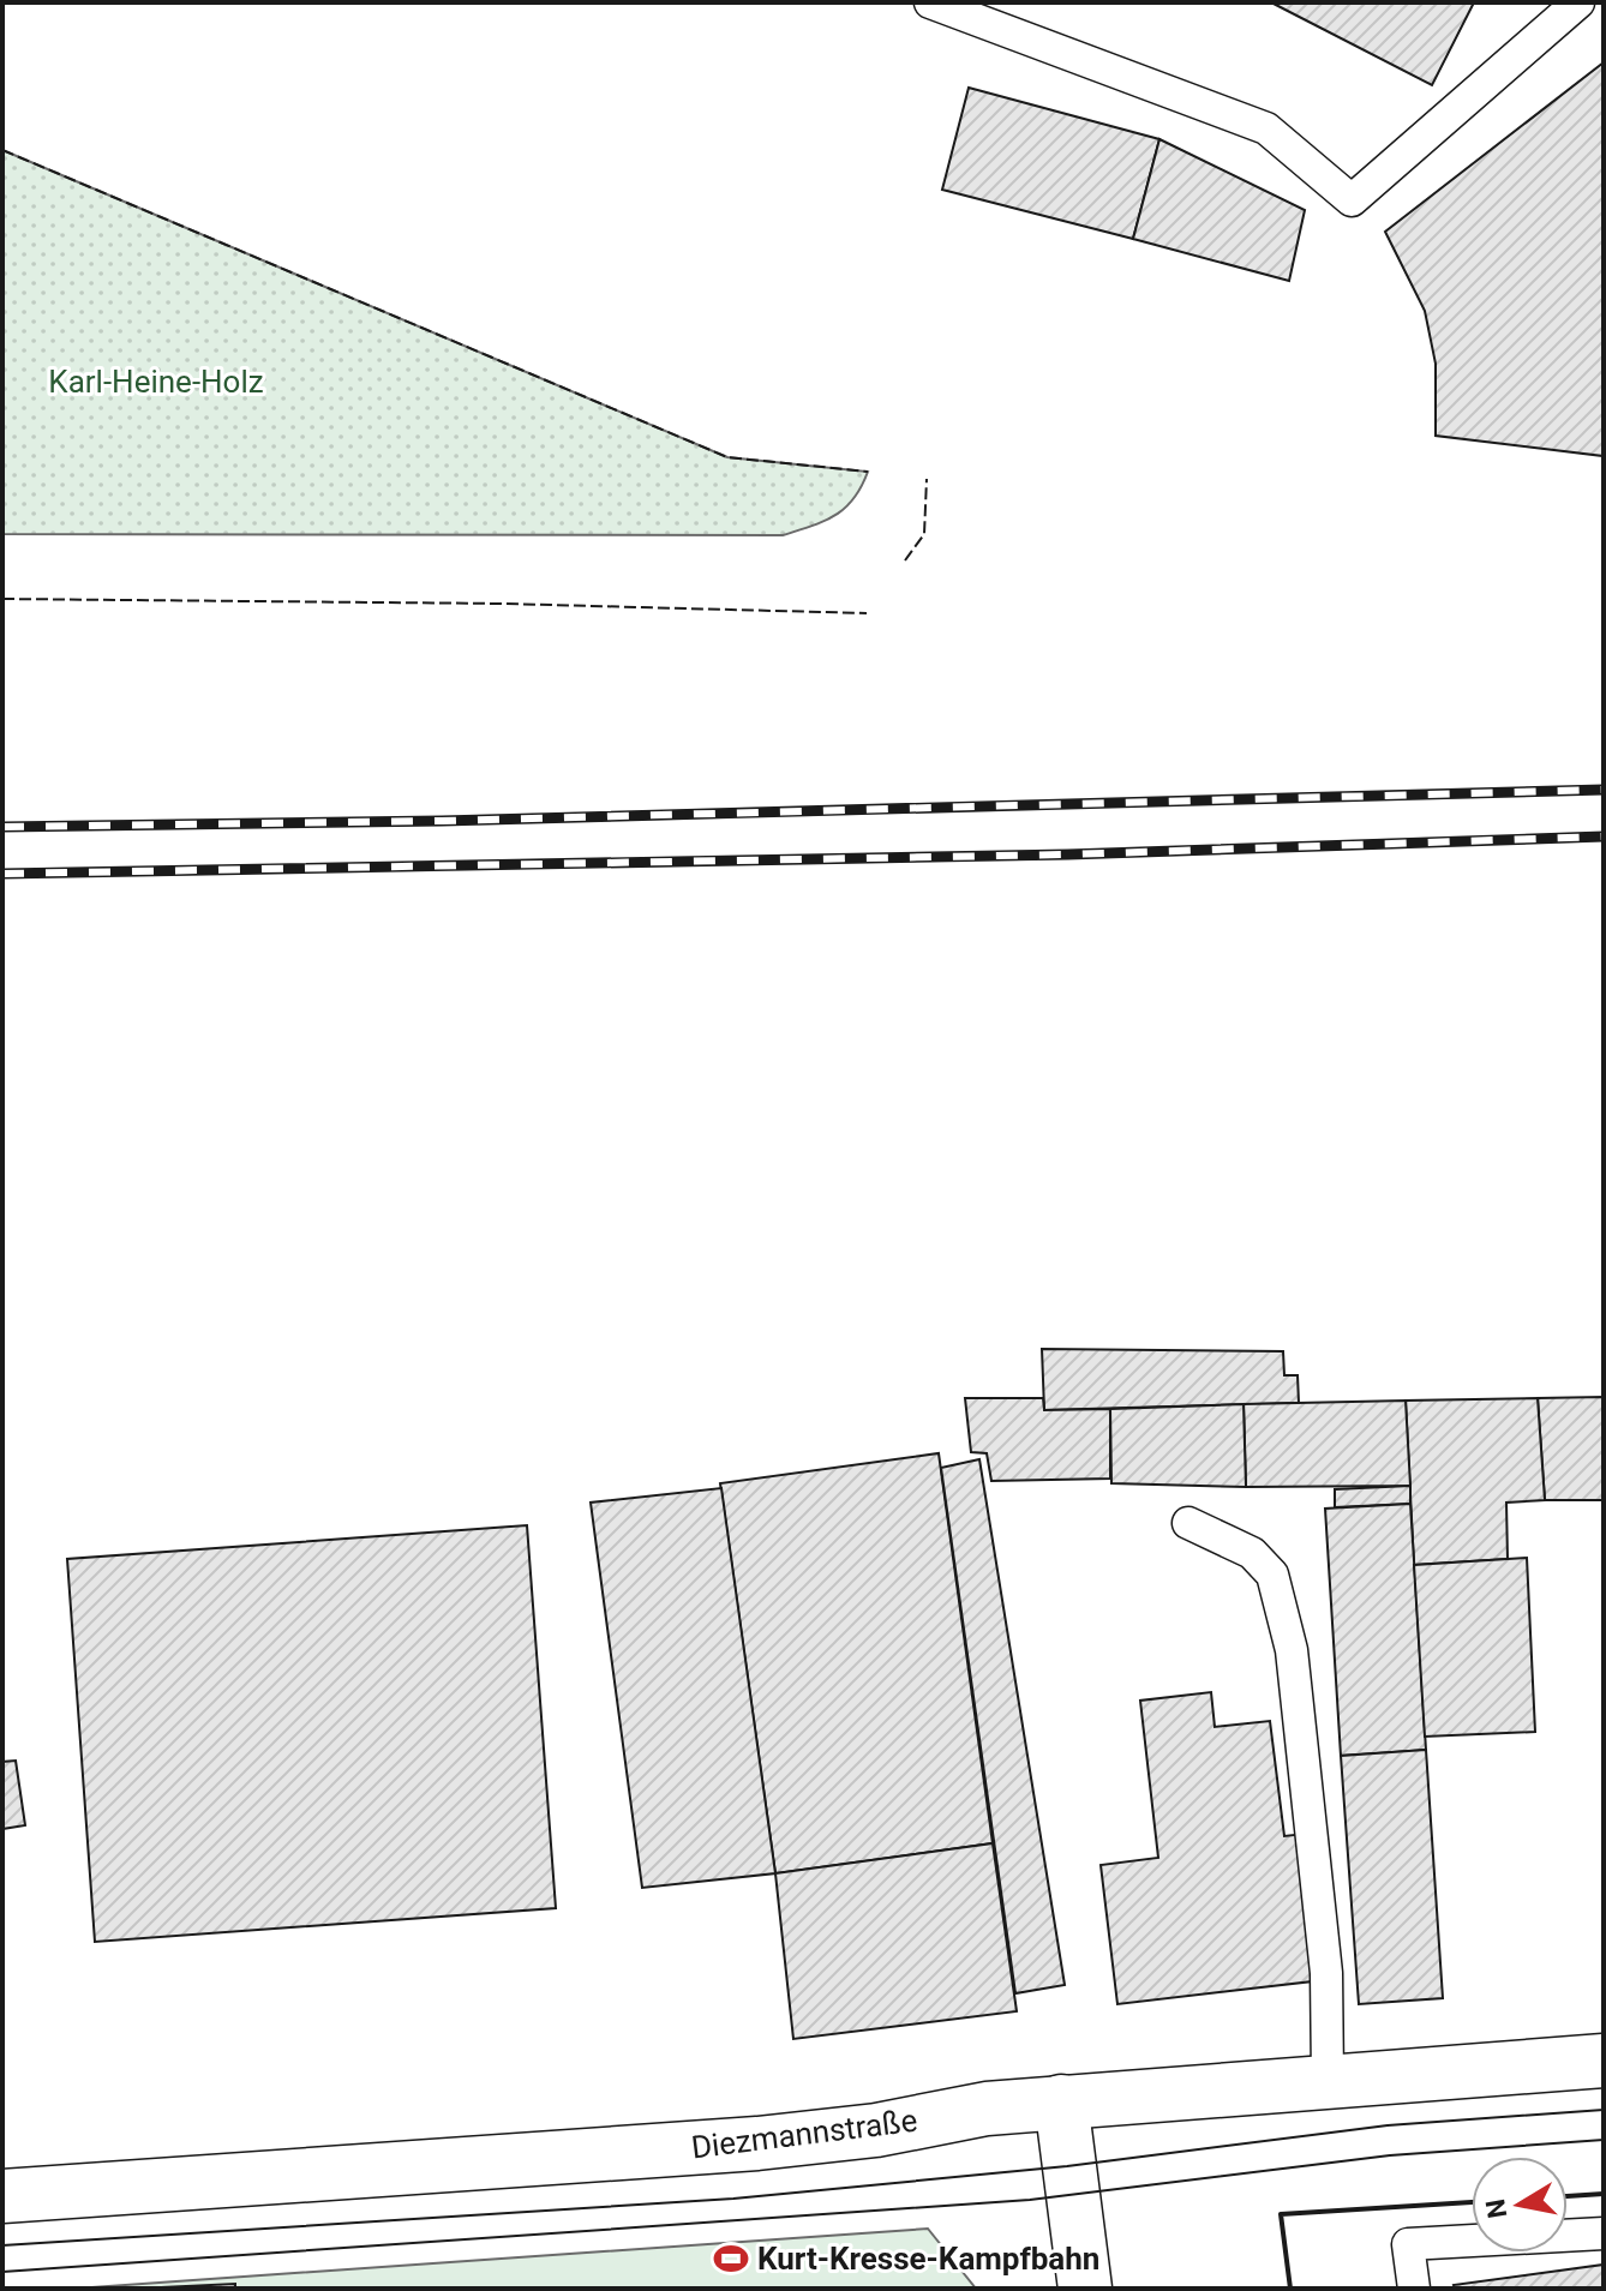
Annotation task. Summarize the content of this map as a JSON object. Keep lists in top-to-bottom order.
{
  "streets": {
    "street": ["Diezmannstraße"]
  },
  "parks": ["Karl-Heine-Holz"],
  "places": {
    "sports": ["Kurt-Kresse-Kampfbahn"]
  },
  "north": "left"
}
